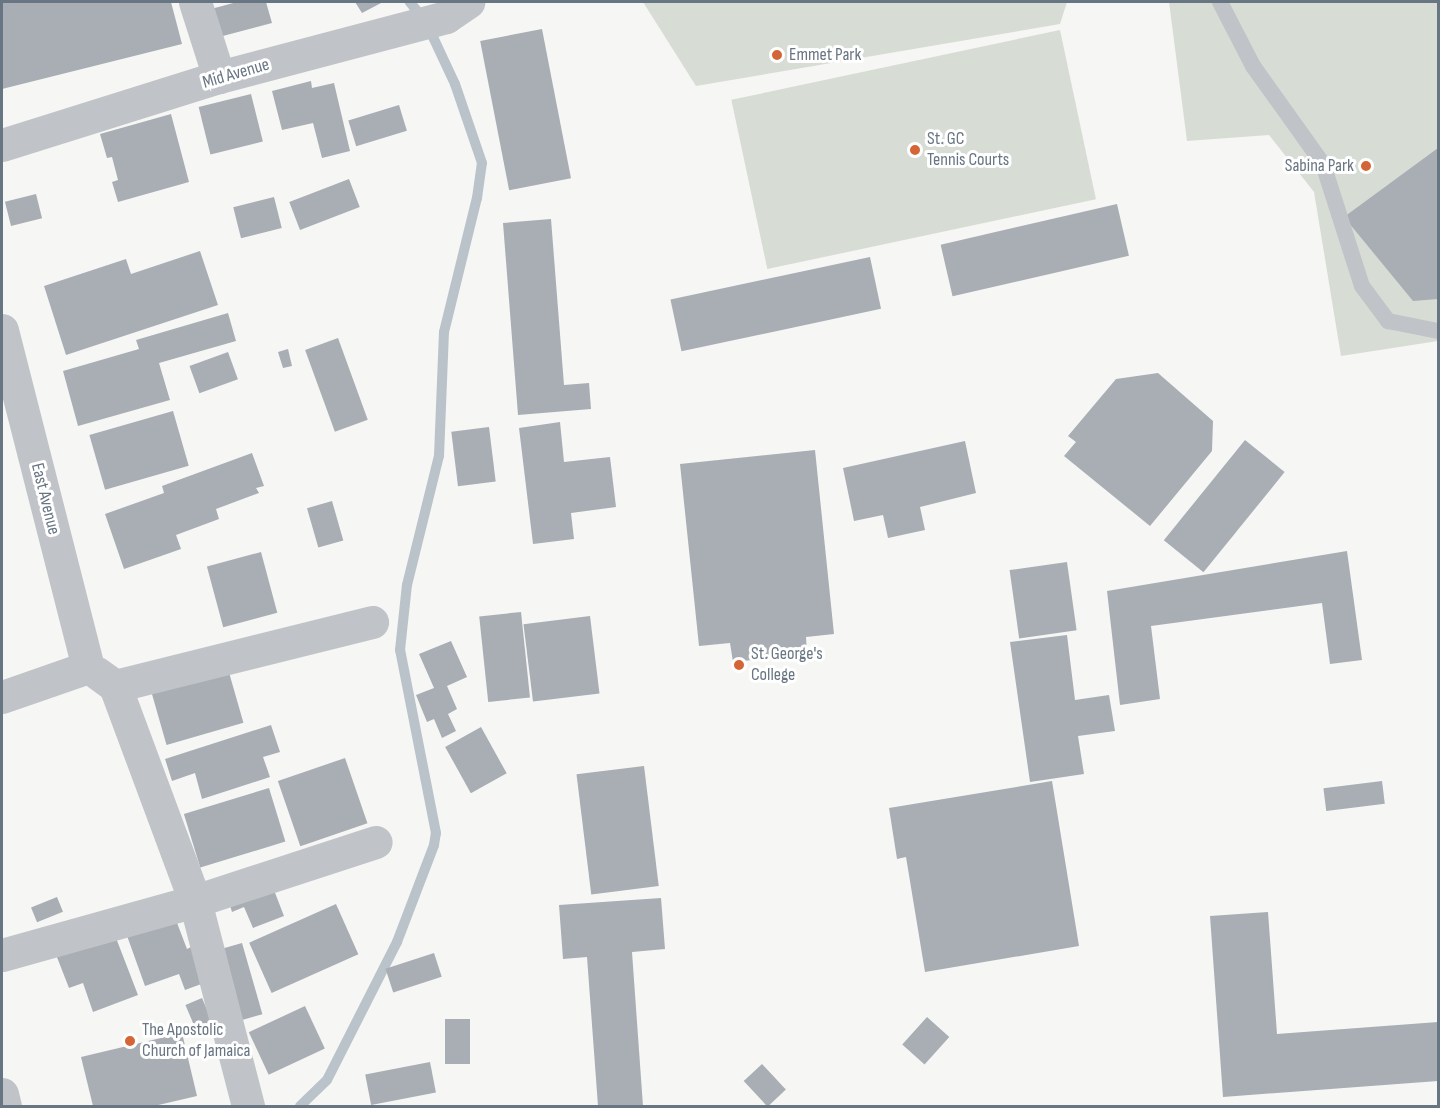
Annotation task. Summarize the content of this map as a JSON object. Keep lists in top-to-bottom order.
{
  "streets": {
    "street": ["Mid Avenue", "East Avenue"]
  },
  "places": [
    "Emmet Park",
    "St. GC Tennis Courts",
    "Sabina Park",
    "St. George's College",
    "The Apostolic Church of Jamaica"
  ]
}
